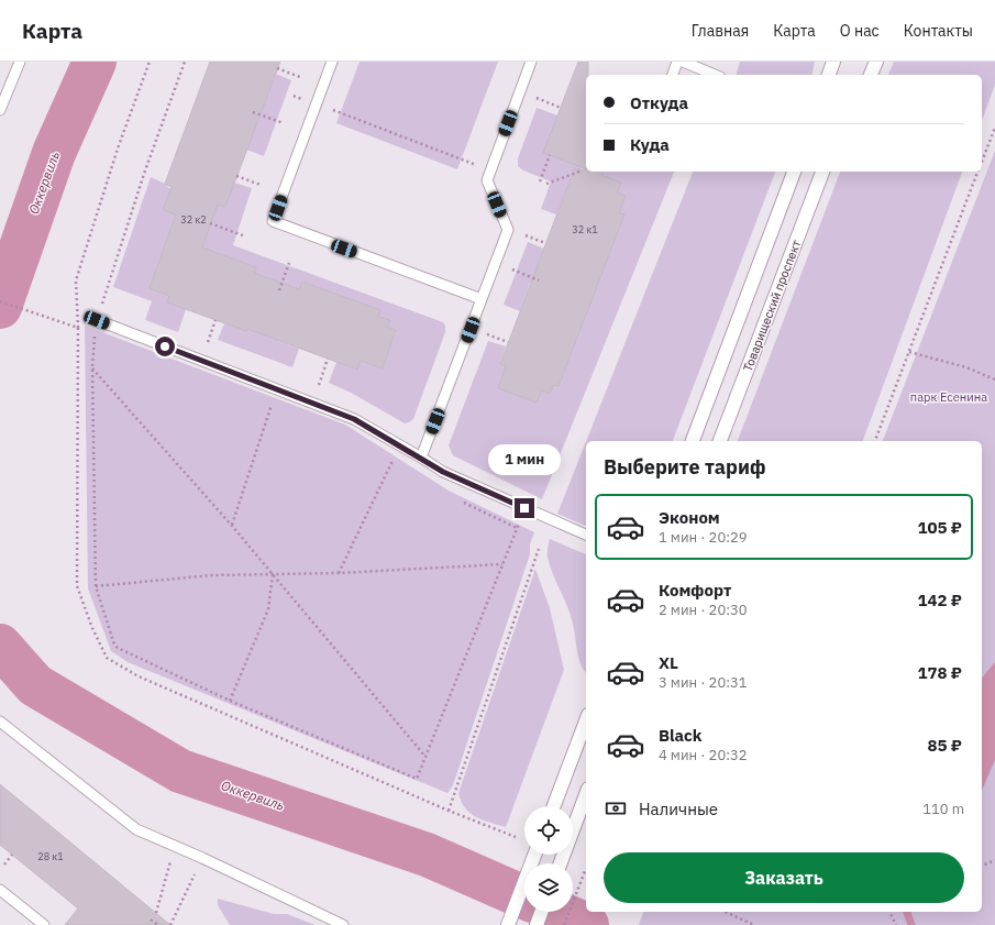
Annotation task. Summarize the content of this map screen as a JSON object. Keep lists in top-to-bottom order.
{
  "streets": {
    "street": ["Товарищеский проспект"]
  },
  "water": ["Оккервиль"],
  "parks": ["парк Есенина"],
  "house_numbers": ["32 к2", "32 к1", "28 к1"],
  "page": {
    "header": "Карта",
    "nav": [
      "Главная",
      "Карта",
      "О нас",
      "Контакты"
    ],
    "banner": ["Откуда", "Куда"],
    "heading": "Выберите тариф",
    "bubble": "1 мин",
    "list": [
      {
        "name": "Эконом",
        "note": "1 мин · 20:29",
        "value": "105 ₽"
      },
      {
        "name": "Комфорт",
        "note": "2 мин · 20:30",
        "value": "142 ₽"
      },
      {
        "name": "XL",
        "note": "3 мин · 20:31",
        "value": "178 ₽"
      },
      {
        "name": "Black",
        "note": "4 мин · 20:32",
        "value": "85 ₽"
      }
    ],
    "pay": ["Наличные", "110 m"],
    "buttons": "Заказать"
  }
}
